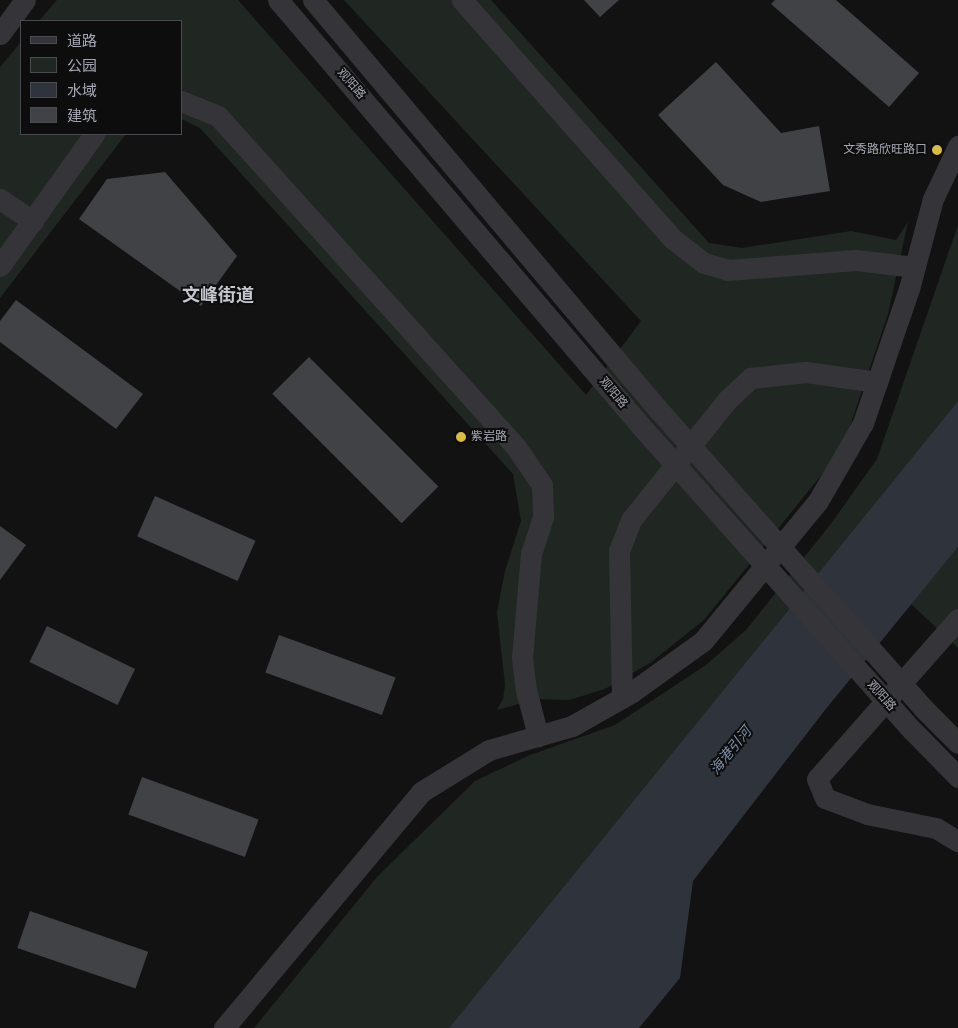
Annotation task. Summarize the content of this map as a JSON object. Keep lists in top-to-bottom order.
{
  "streets": {
    "street": ["观阳路"]
  },
  "districts": ["文峰街道"],
  "water": ["海港引河"],
  "places": ["文秀路欣旺路口", "紫岩路"],
  "legend": [
    "道路",
    "公园",
    "水域",
    "建筑"
  ]
}
